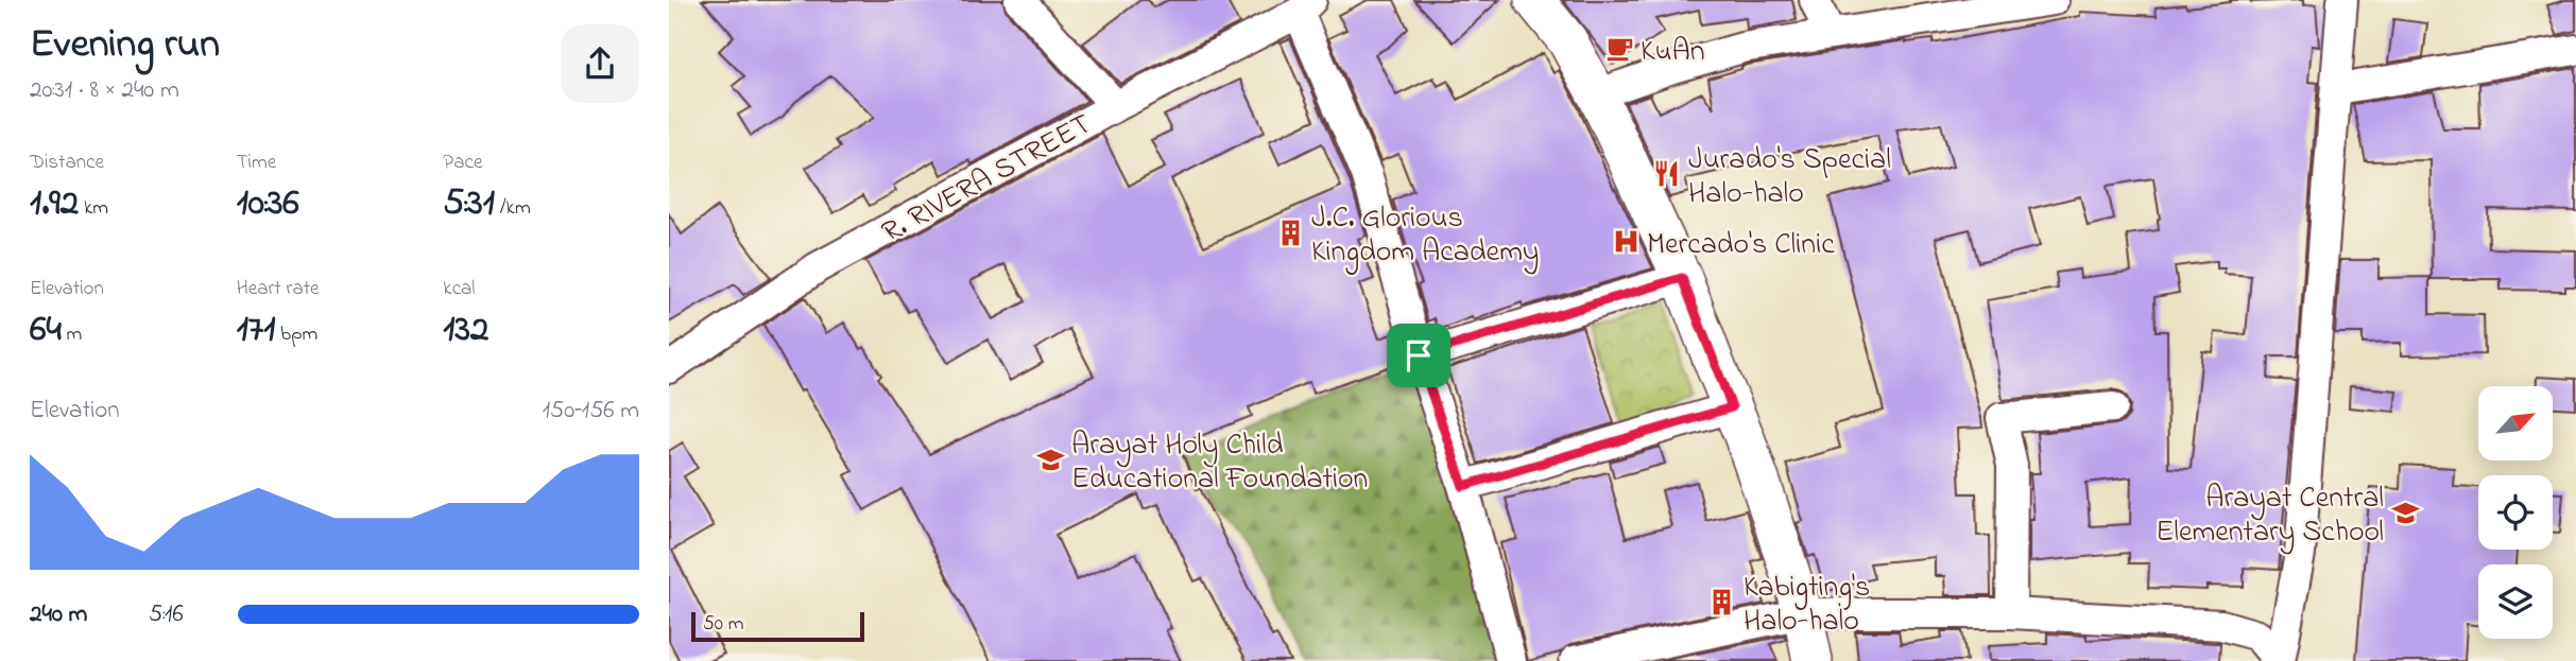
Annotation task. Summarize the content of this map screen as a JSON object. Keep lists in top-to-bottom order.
{
  "streets": {
    "street": ["R. RIVERA STREET"]
  },
  "places": {
    "cafe": ["KuAn"],
    "restaurant": ["Jurado's Special Halo-halo"],
    "building": ["J.C. Glorious Kingdom Academy", "Kabigting's Halo-halo"],
    "hospital": ["Mercado's Clinic"],
    "school or university": ["Arayat Holy Child Educational Foundation", "Arayat Central Elementary School"]
  },
  "scale_bar": "50 m",
  "north": "top right",
  "page": {
    "heading": ["Evening run", "20:31 · 8 × 240 m"],
    "stats": [
      ["Distance", "1.92 km"],
      ["Time", "10:36"],
      ["Pace", "5:31 /km"],
      ["Elevation", "64 m"],
      ["Heart rate", "171 bpm"],
      ["kcal", "132"]
    ],
    "chart": ["Elevation", "150–156 m"],
    "list": [
      {
        "name": "240 m",
        "note": "5:16"
      }
    ],
    "scale": "50 m"
  }
}
